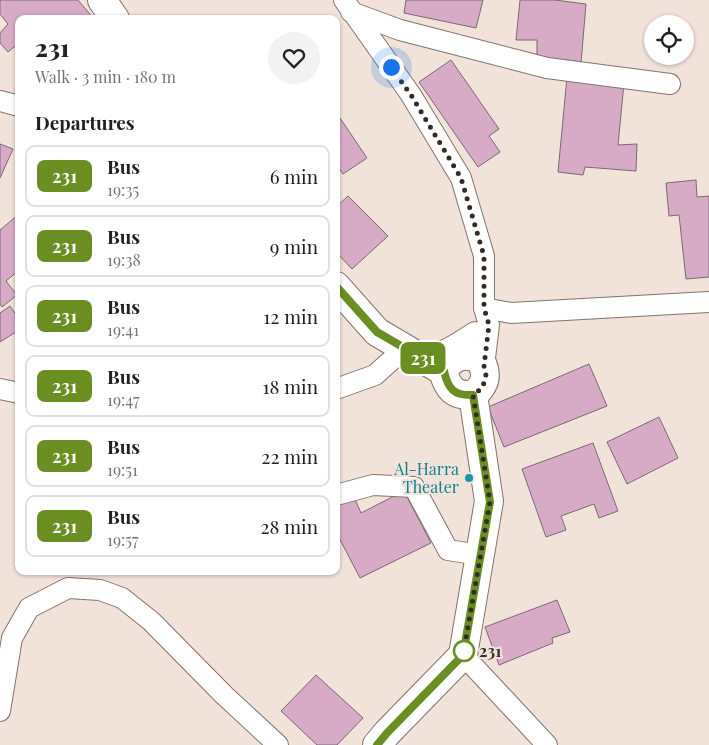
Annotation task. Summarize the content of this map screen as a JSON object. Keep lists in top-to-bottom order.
{
  "places": ["Al-Harra Theater", "231"],
  "lines": ["bus line 231"],
  "page": {
    "on_map": "231",
    "heading": [
      ["231", "Walk · 3 min · 180 m"],
      "Departures"
    ],
    "list": [
      {
        "mark": "231",
        "name": "Bus",
        "note": "19:35",
        "value": "6 min"
      },
      {
        "mark": "231",
        "name": "Bus",
        "note": "19:38",
        "value": "9 min"
      },
      {
        "mark": "231",
        "name": "Bus",
        "note": "19:41",
        "value": "12 min"
      },
      {
        "mark": "231",
        "name": "Bus",
        "note": "19:47",
        "value": "18 min"
      },
      {
        "mark": "231",
        "name": "Bus",
        "note": "19:51",
        "value": "22 min"
      },
      {
        "mark": "231",
        "name": "Bus",
        "note": "19:57",
        "value": "28 min"
      }
    ]
  }
}
